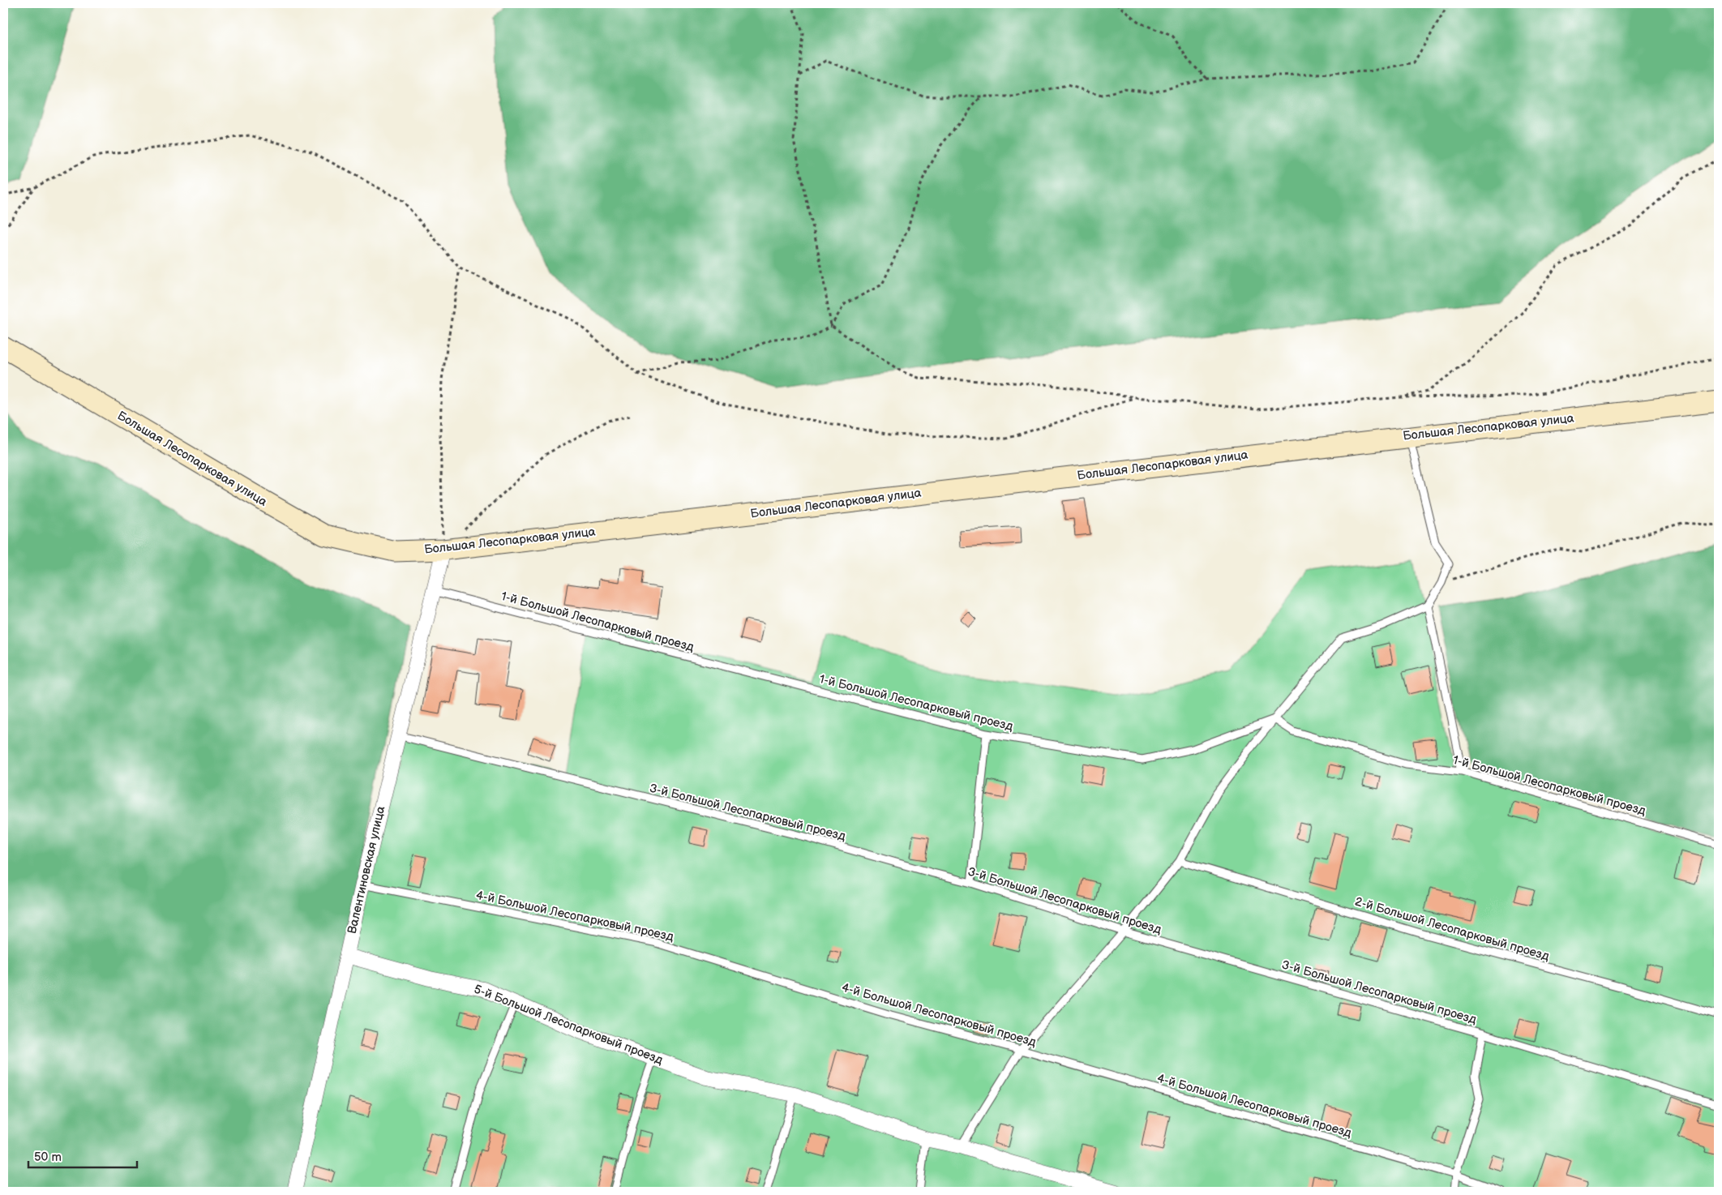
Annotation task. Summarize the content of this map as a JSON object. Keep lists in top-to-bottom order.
{
  "streets": {
    "main road": ["Большая Лесопарковая улица"],
    "street": ["Валентиновская улица", "5-й Большой Лесопарковый проезд"],
    "lane": [
      "1-й Большой Лесопарковый проезд",
      "3-й Большой Лесопарковый проезд",
      "4-й Большой Лесопарковый проезд",
      "2-й Большой Лесопарковый проезд"
    ]
  },
  "crossings": [
    ["Большая Лесопарковая улица", "Валентиновская улица"],
    ["1-й Большой Лесопарковый проезд", "Валентиновская улица"],
    ["3-й Большой Лесопарковый проезд", "Валентиновская улица"],
    ["Валентиновская улица", "4-й Большой Лесопарковый проезд"],
    ["Валентиновская улица", "5-й Большой Лесопарковый проезд"]
  ],
  "scale_bar": "50 m"
}
